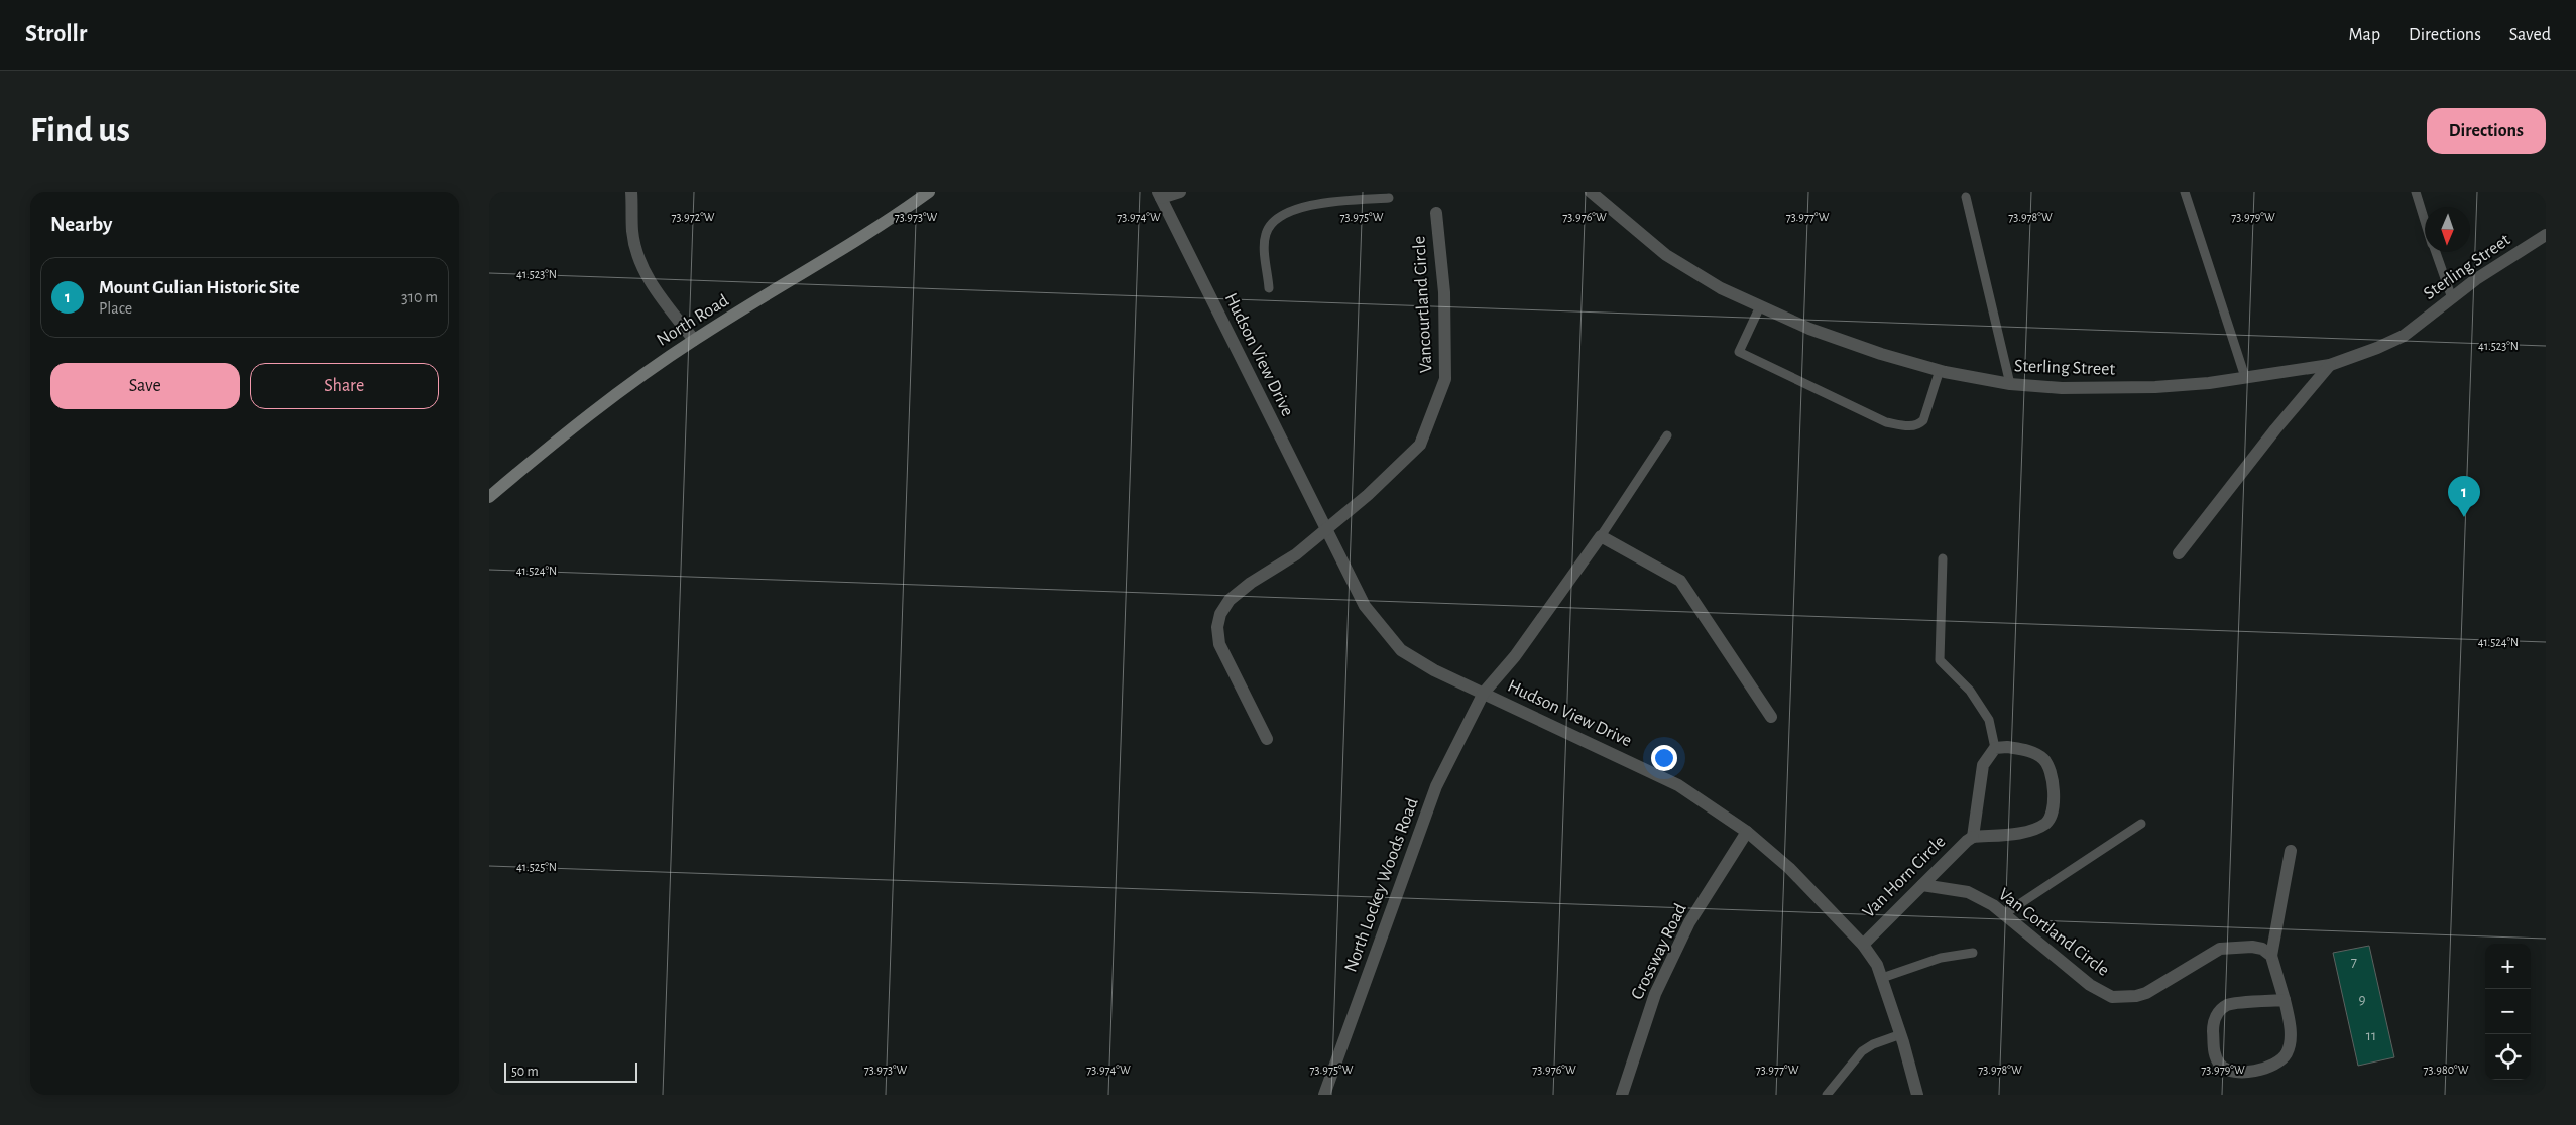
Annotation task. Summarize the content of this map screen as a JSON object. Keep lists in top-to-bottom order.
{
  "streets": {
    "main road": ["North Road"],
    "street": [
      "Sterling Street",
      "Vancourtland Circle",
      "Hudson View Drive",
      "Van Horn Circle",
      "North Lockey Woods Road",
      "Van Cortland Circle",
      "Crossway Road"
    ]
  },
  "crossings": [
    ["Vancourtland Circle", "Hudson View Drive"],
    ["Hudson View Drive", "Van Horn Circle"],
    ["Hudson View Drive", "North Lockey Woods Road"],
    ["Hudson View Drive", "Crossway Road"],
    ["Van Horn Circle", "Van Cortland Circle"]
  ],
  "house_numbers": ["7", "9", "11"],
  "scale_bar": "50 m",
  "north": "bottom",
  "page": {
    "header": "Strollr",
    "nav": ["Map", "Directions", "Saved"],
    "buttons": [
      "Directions",
      ["Save", "Share"]
    ],
    "title": "Find us",
    "heading": "Nearby",
    "list": [
      {
        "mark": "1",
        "name": "Mount Gulian Historic Site",
        "note": "Place",
        "value": "310 m"
      }
    ],
    "pins": "1",
    "map_buttons": ["+", "−"],
    "scale": "50 m"
  },
  "coordinates": [
    "73.972°W",
    "73.973°W",
    "73.974°W",
    "73.975°W",
    "73.976°W",
    "73.977°W",
    "73.978°W",
    "73.979°W",
    "41.523°N",
    "41.524°N",
    "41.525°N",
    "73.980°W"
  ]
}
